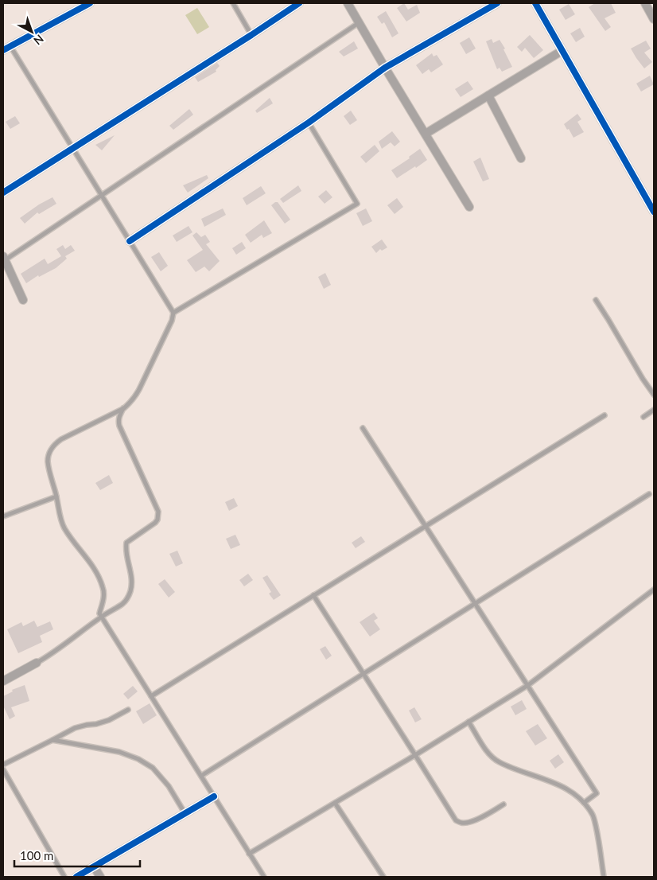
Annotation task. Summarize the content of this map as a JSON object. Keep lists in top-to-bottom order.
{
  "scale_bar": "100 m",
  "north": "bottom right"
}
